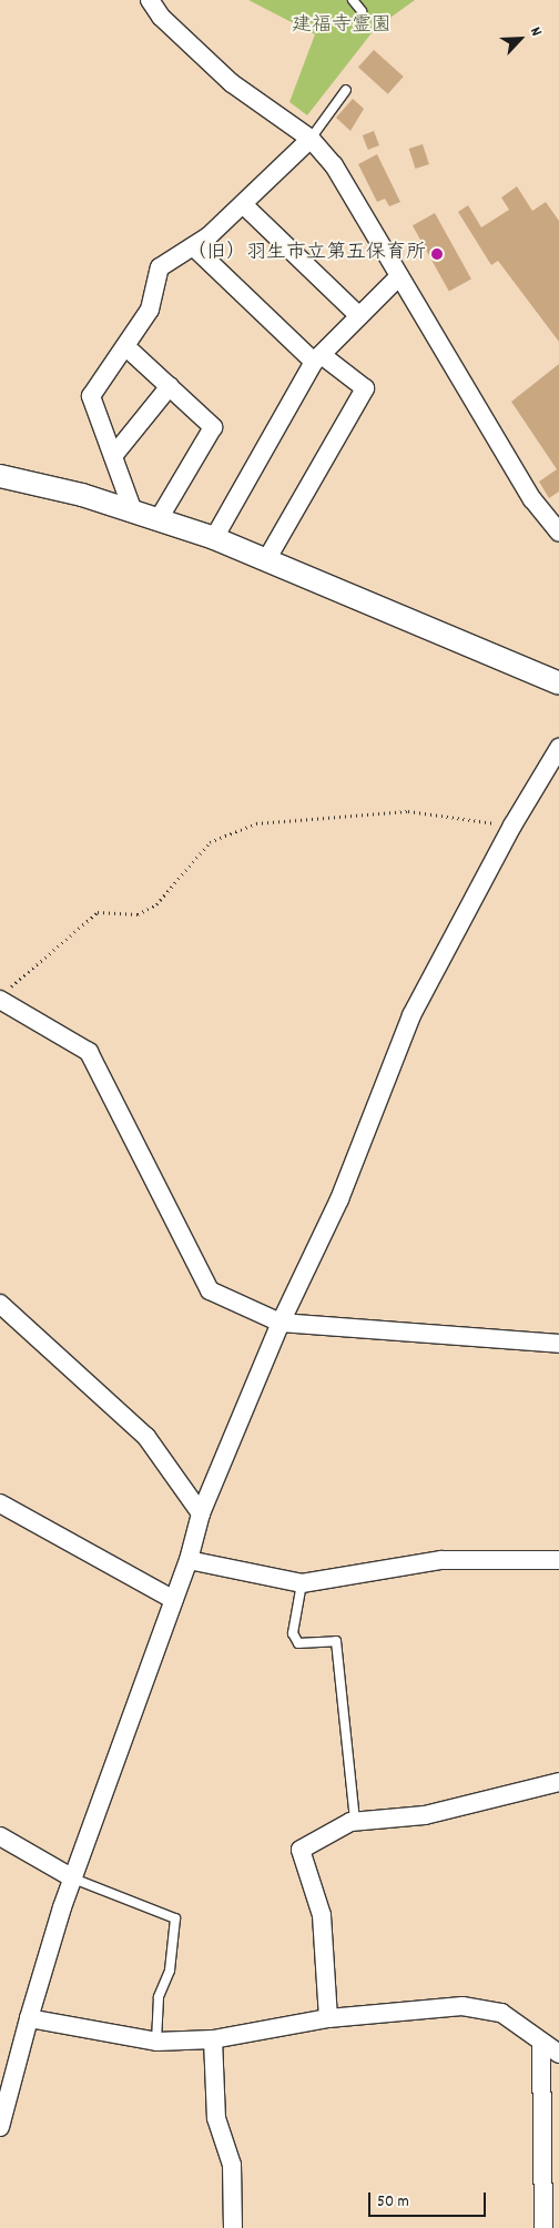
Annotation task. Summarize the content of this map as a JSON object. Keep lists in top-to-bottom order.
{
  "parks": ["建福寺霊園"],
  "places": ["（旧）羽生市立第五保育所"],
  "scale_bar": "50 m",
  "north": "top right"
}
